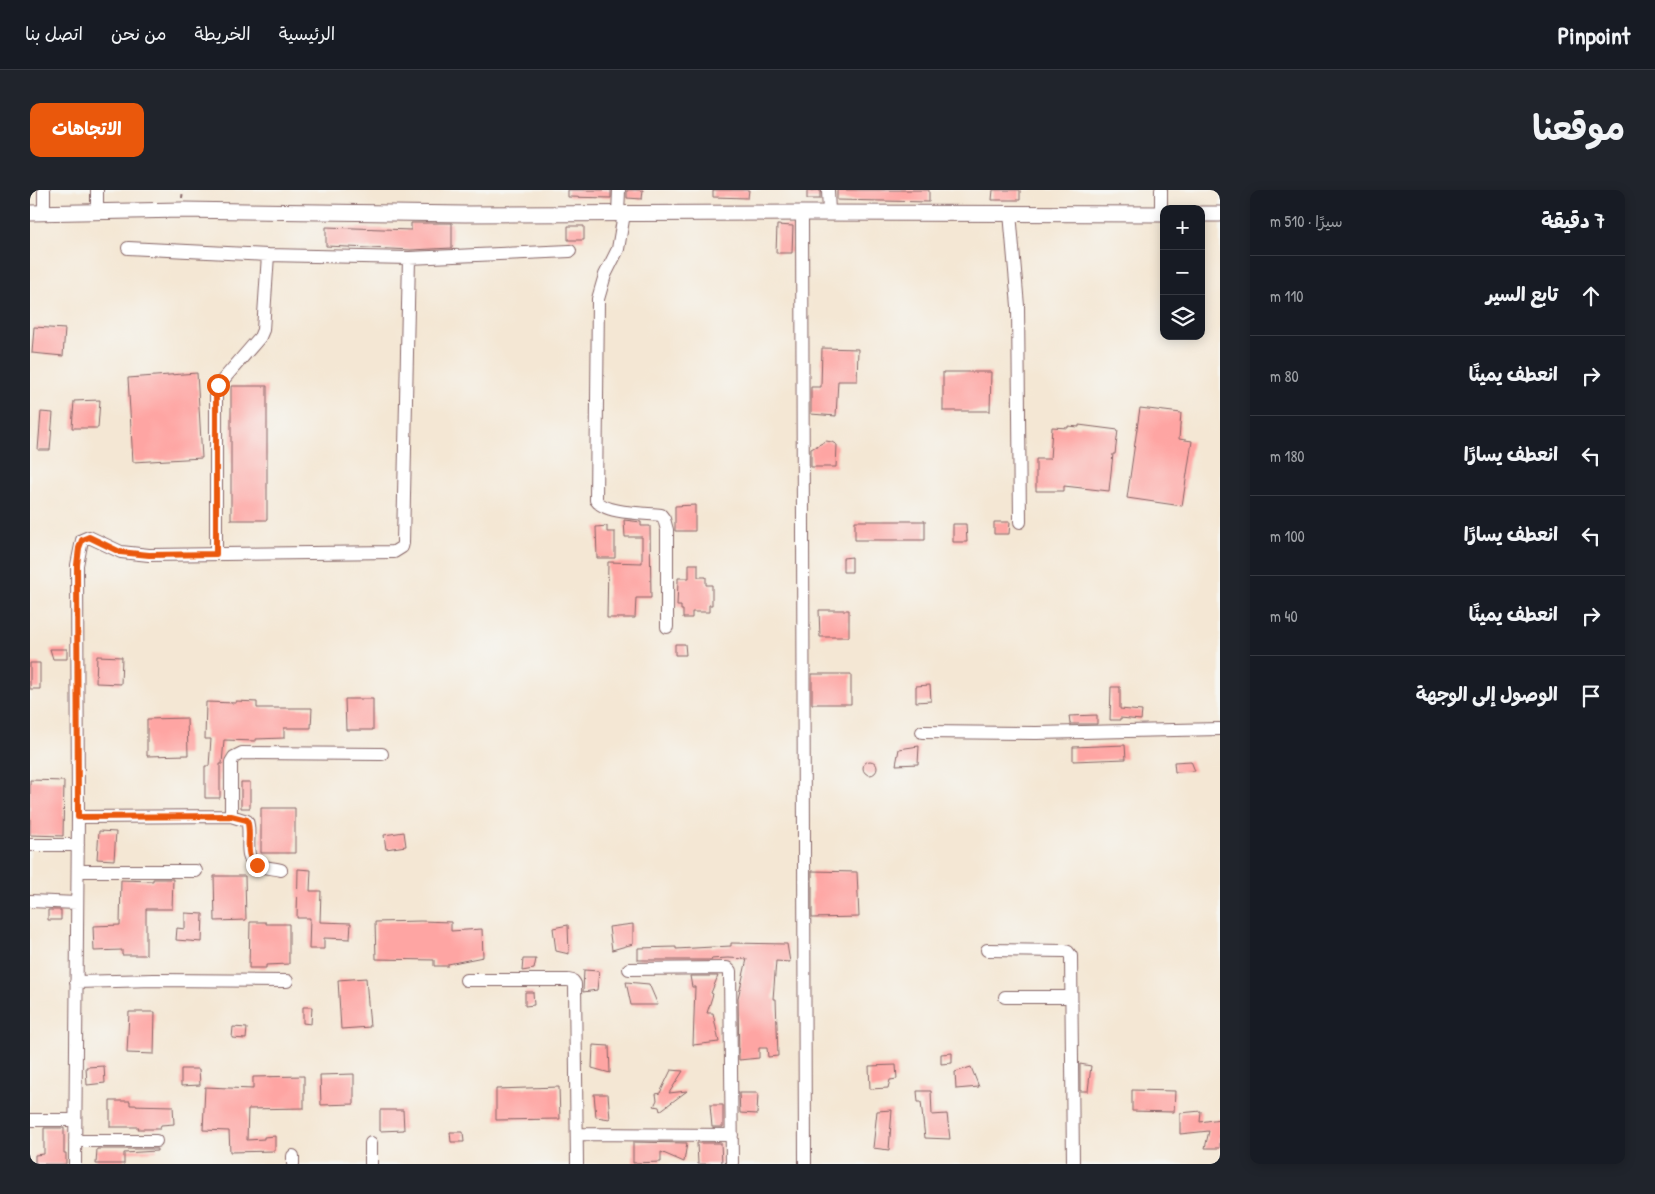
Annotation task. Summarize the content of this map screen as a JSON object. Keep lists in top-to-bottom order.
{
  "page": {
    "header": "Pinpoint",
    "nav": [
      "الرئيسية",
      "الخريطة",
      "من نحن",
      "اتصل بنا"
    ],
    "title": "موقعنا",
    "buttons": "الاتجاهات",
    "heading": ["7 دقيقة", "سيرًا · 510 m"],
    "map_buttons": ["+", "−"],
    "list": [
      ["تابع السير", "110 m"],
      ["انعطف يمينًا", "80 m"],
      ["انعطف يسارًا", "180 m"],
      ["انعطف يسارًا", "100 m"],
      ["انعطف يمينًا", "40 m"],
      "الوصول إلى الوجهة"
    ]
  }
}
